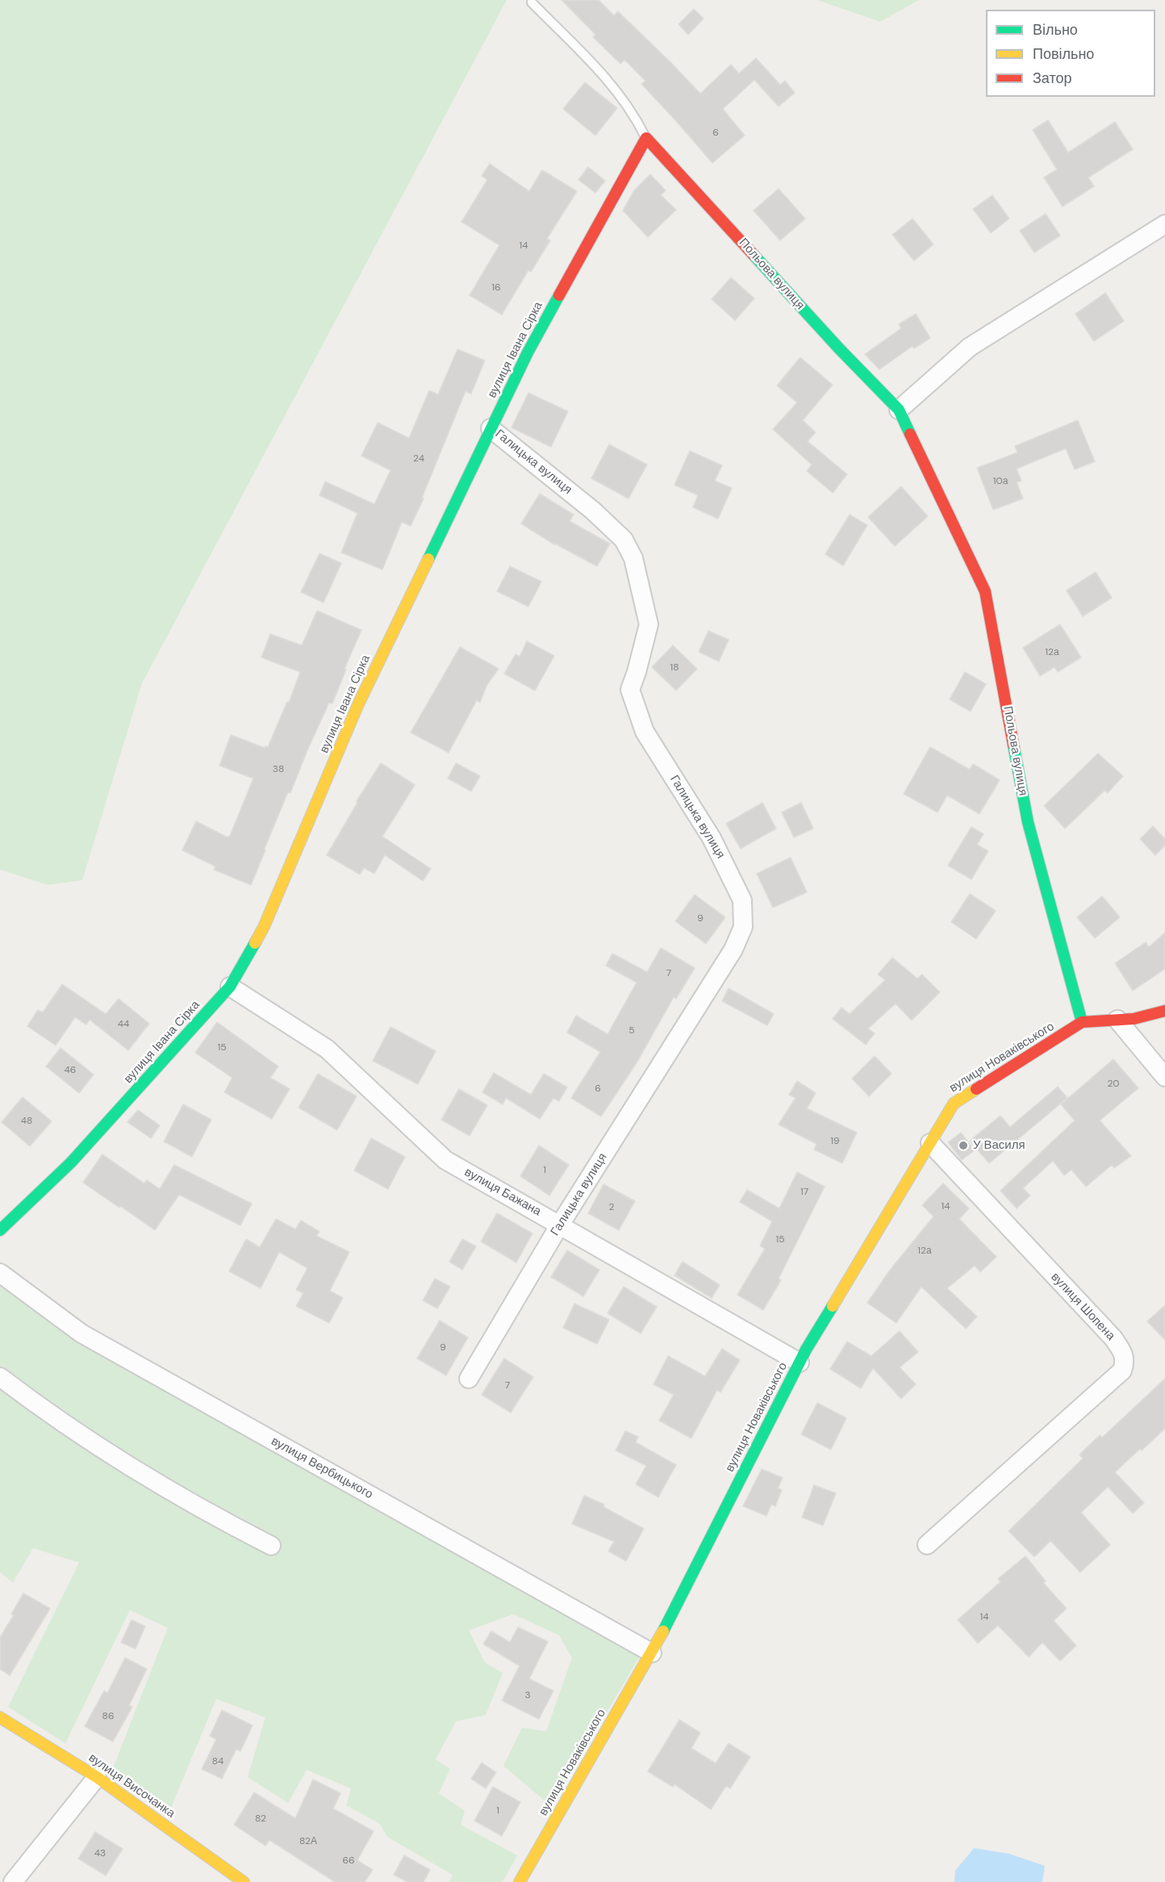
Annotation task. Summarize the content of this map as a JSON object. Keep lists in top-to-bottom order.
{
  "streets": {
    "street": [
      "Польова вулиця",
      "вулиця Івана Сірка",
      "Галицька вулиця",
      "вулиця Новаківського",
      "вулиця Бажана",
      "вулиця Шопена",
      "вулиця Вербицького",
      "вулиця Височанка"
    ]
  },
  "crossings": [
    ["Польова вулиця", "вулиця Івана Сірка"],
    ["Польова вулиця", "вулиця Новаківського"],
    ["вулиця Івана Сірка", "Галицька вулиця"],
    ["вулиця Івана Сірка", "вулиця Бажана"],
    ["Галицька вулиця", "вулиця Бажана"],
    ["вулиця Новаківського", "вулиця Бажана"],
    ["вулиця Новаківського", "вулиця Шопена"],
    ["вулиця Новаківського", "вулиця Вербицького"]
  ],
  "places": ["У Василя"],
  "house_numbers": [
    "6",
    "14",
    "16",
    "24",
    "10а",
    "12а",
    "18",
    "38",
    "9",
    "7",
    "44",
    "5",
    "15",
    "46",
    "20",
    "6",
    "48",
    "19",
    "1",
    "17",
    "14",
    "2",
    "15",
    "12а",
    "9",
    "7",
    "14",
    "3",
    "86",
    "84",
    "1",
    "82",
    "82А",
    "43",
    "66"
  ],
  "legend": ["Вільно", "Повільно", "Затор"]
}
